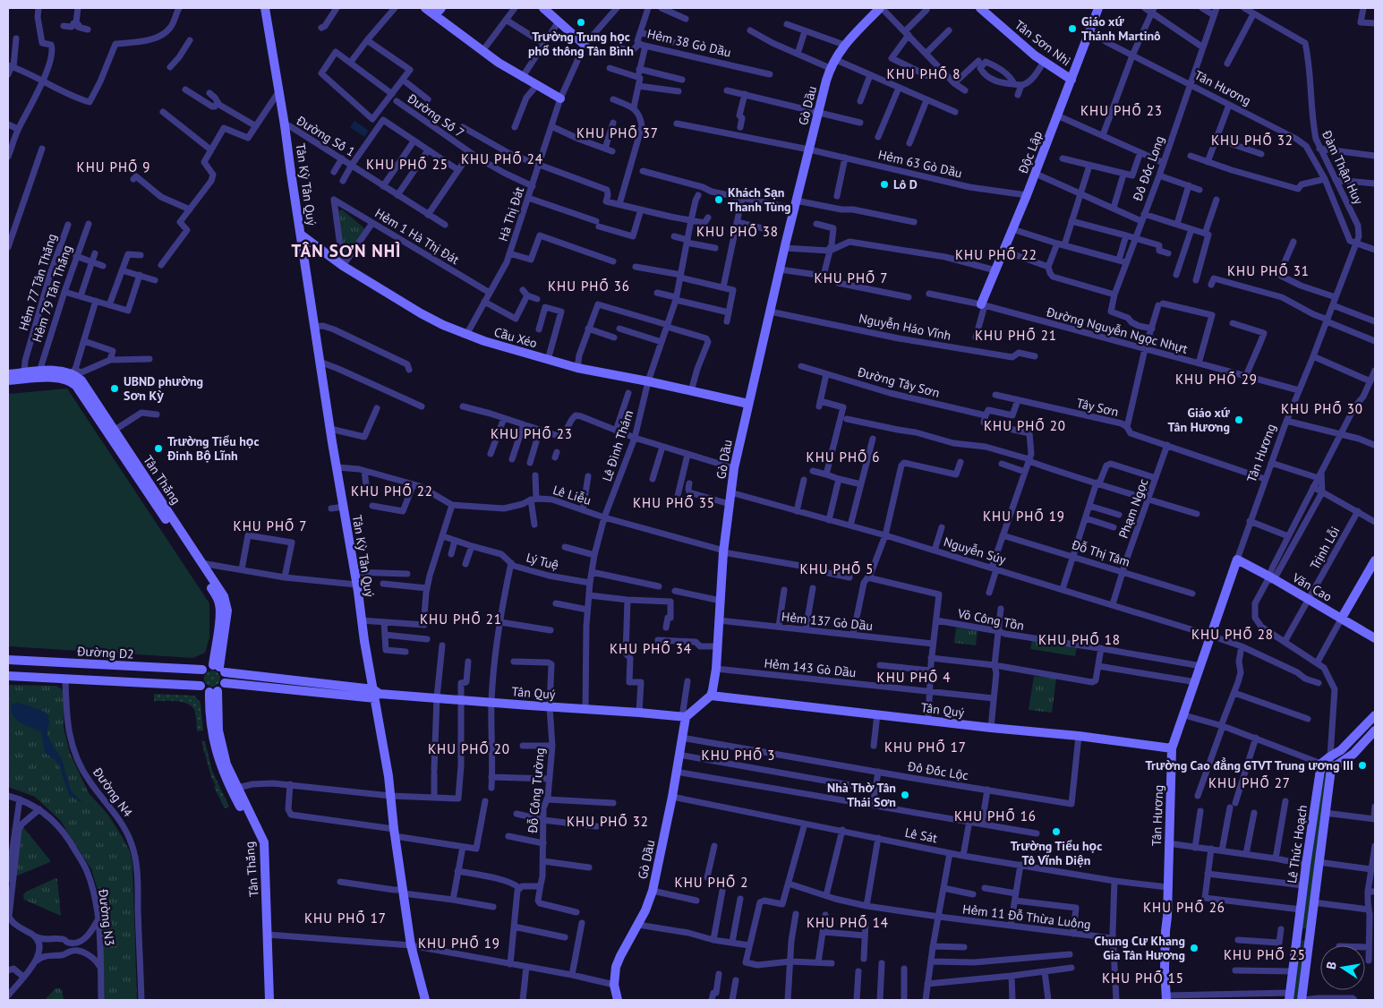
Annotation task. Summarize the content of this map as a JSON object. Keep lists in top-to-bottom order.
{
  "streets": {
    "street": [
      "Hẻm 38 Gò Dầu",
      "Tân Sơn Nhì",
      "Tân Hương",
      "Gò Dầu",
      "Đường Số 7",
      "Đường Số 1",
      "Độc Lập",
      "Hẻm 63 Gò Dầu",
      "Đàm Thận Huy",
      "Đô Đốc Long",
      "Tân Kỳ Tân Quý",
      "Hà Thị Đát",
      "Hẻm 1 Hà Thị Đát",
      "Hẻm 77 Tân Thắng",
      "Hẻm 79 Tân Thắng",
      "Nguyễn Háo Vĩnh",
      "Đường Nguyễn Ngọc Nhựt",
      "Cầu Xéo",
      "Đường Tây Sơn",
      "Tây Sơn",
      "Lê Đình Thám",
      "Tân Thắng",
      "Lê Liễu",
      "Phạm Ngọc",
      "Trịnh Lỗi",
      "Nguyễn Súy",
      "Đỗ Thị Tâm",
      "Lý Tuệ",
      "Văn Cao",
      "Võ Công Tồn",
      "Hẻm 137 Gò Dầu",
      "Đường D2",
      "Hẻm 143 Gò Dầu",
      "Tân Quý",
      "Đô Đốc Lộc",
      "Đỗ Công Tường",
      "Đường N4",
      "Lê Sát",
      "Lê Thúc Hoạch",
      "Hẻm 11 Đỗ Thừa Luông",
      "Đường N3"
    ]
  },
  "crossings": [
    ["Tân Sơn Nhì", "Độc Lập"],
    ["Tân Hương", "Độc Lập"],
    ["Tân Hương", "Đàm Thận Huy"],
    ["Tân Hương", "Đô Đốc Long"],
    ["Tân Hương", "Đường Nguyễn Ngọc Nhựt"],
    ["Tân Hương", "Tây Sơn"],
    ["Tân Hương", "Nguyễn Súy"],
    ["Tân Hương", "Văn Cao"],
    ["Tân Hương", "Võ Công Tồn"],
    ["Tân Hương", "Tân Quý"],
    ["Tân Hương", "Lê Sát"],
    ["Gò Dầu", "Hẻm 63 Gò Dầu"],
    ["Gò Dầu", "Nguyễn Háo Vĩnh"],
    ["Gò Dầu", "Cầu Xéo"],
    ["Gò Dầu", "Lê Liễu"],
    ["Gò Dầu", "Nguyễn Súy"],
    ["Gò Dầu", "Hẻm 137 Gò Dầu"],
    ["Gò Dầu", "Hẻm 143 Gò Dầu"],
    ["Gò Dầu", "Tân Quý"],
    ["Gò Dầu", "Đô Đốc Lộc"],
    ["Gò Dầu", "Lê Sát"],
    ["Đường Số 7", "Hà Thị Đát"],
    ["Đường Số 1", "Tân Kỳ Tân Quý"],
    ["Độc Lập", "Hẻm 63 Gò Dầu"],
    ["Độc Lập", "Đường Nguyễn Ngọc Nhựt"],
    ["Tân Kỳ Tân Quý", "Cầu Xéo"],
    ["Tân Kỳ Tân Quý", "Lê Liễu"],
    ["Tân Kỳ Tân Quý", "Tân Quý"],
    ["Hà Thị Đát", "Hẻm 1 Hà Thị Đát"],
    ["Hà Thị Đát", "Cầu Xéo"],
    ["Hẻm 1 Hà Thị Đát", "Cầu Xéo"],
    ["Cầu Xéo", "Lê Đình Thám"],
    ["Đường Tây Sơn", "Tây Sơn"],
    ["Tây Sơn", "Phạm Ngọc"],
    ["Lê Đình Thám", "Lê Liễu"],
    ["Lê Đình Thám", "Lý Tuệ"],
    ["Lê Đình Thám", "Tân Quý"],
    ["Tân Thắng", "Đường D2"],
    ["Phạm Ngọc", "Nguyễn Súy"],
    ["Phạm Ngọc", "Đỗ Thị Tâm"],
    ["Trịnh Lỗi", "Văn Cao"],
    ["Tân Quý", "Đô Đốc Lộc"],
    ["Tân Quý", "Đỗ Công Tường"]
  ],
  "districts": [
    "KHU PHỐ 8",
    "KHU PHỐ 23",
    "KHU PHỐ 37",
    "KHU PHỐ 32",
    "KHU PHỐ 24",
    "KHU PHỐ 25",
    "KHU PHỐ 9",
    "KHU PHỐ 38",
    "TÂN SƠN NHÌ",
    "KHU PHỐ 22",
    "KHU PHỐ 31",
    "KHU PHỐ 7",
    "KHU PHỐ 36",
    "KHU PHỐ 21",
    "KHU PHỐ 29",
    "KHU PHỐ 30",
    "KHU PHỐ 20",
    "KHU PHỐ 23",
    "KHU PHỐ 6",
    "KHU PHỐ 22",
    "KHU PHỐ 35",
    "KHU PHỐ 19",
    "KHU PHỐ 7",
    "KHU PHỐ 5",
    "KHU PHỐ 21",
    "KHU PHỐ 28",
    "KHU PHỐ 18",
    "KHU PHỐ 34",
    "KHU PHỐ 4",
    "KHU PHỐ 17",
    "KHU PHỐ 20",
    "KHU PHỐ 3",
    "KHU PHỐ 27",
    "KHU PHỐ 16",
    "KHU PHỐ 32",
    "KHU PHỐ 2",
    "KHU PHỐ 26",
    "KHU PHỐ 17",
    "KHU PHỐ 14",
    "KHU PHỐ 19",
    "KHU PHỐ 25",
    "KHU PHỐ 15"
  ],
  "places": [
    "Trường Trung học phổ thông Tân Bình",
    "Giáo xứ Thánh Martinô",
    "Lô D",
    "Khách Sạn Thanh Tùng",
    "UBND phường Sơn Kỳ",
    "Giáo xứ Tân Hương",
    "Trường Tiểu học Đinh Bộ Lĩnh",
    "Trường Cao đẳng GTVT Trung ương III",
    "Nhà Thờ Tân Thái Sơn",
    "Trường Tiểu học Tô Vĩnh Diện",
    "Chung Cư Khang Gia Tân Hương"
  ],
  "north": "left"
}
